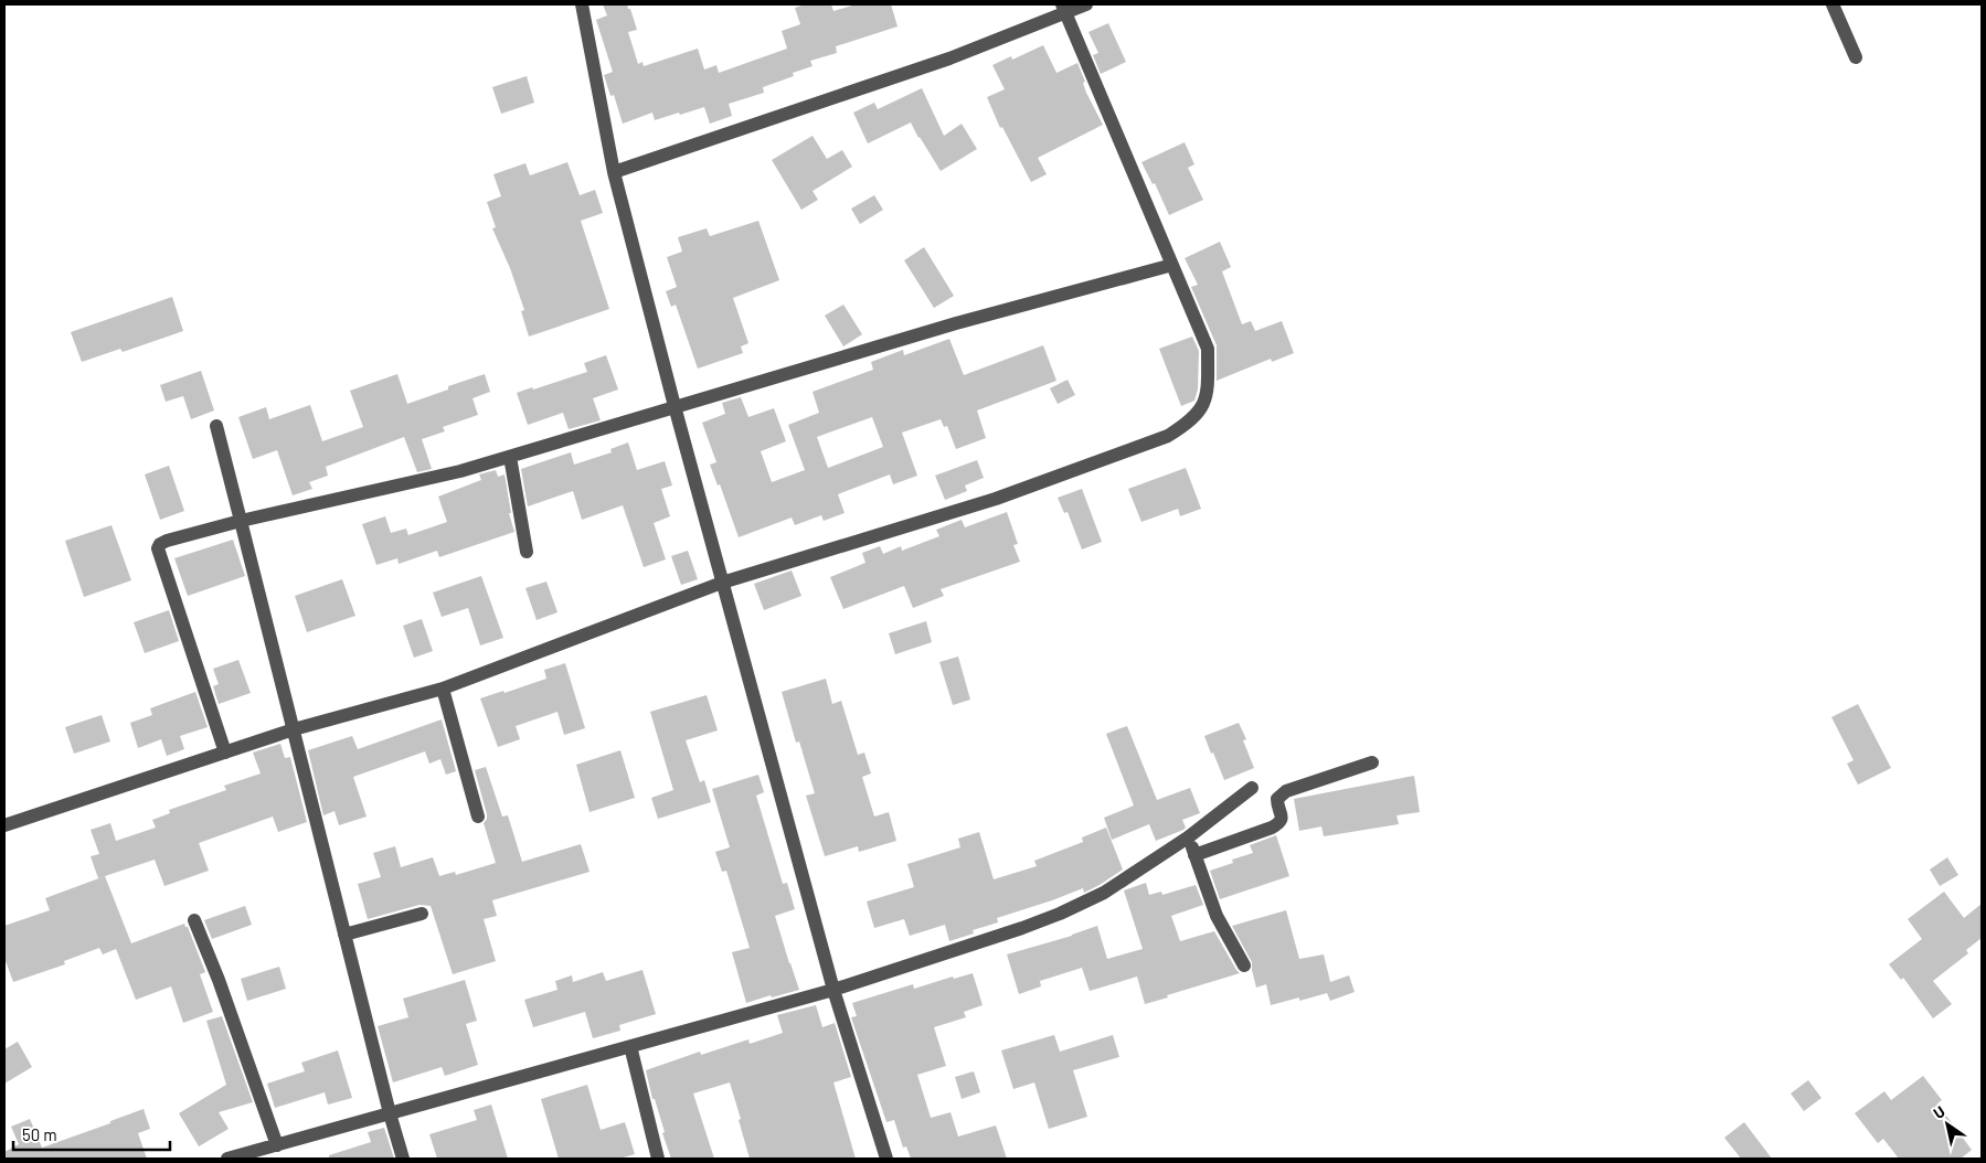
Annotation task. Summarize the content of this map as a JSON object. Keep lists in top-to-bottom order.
{
  "scale_bar": "50 m",
  "north": "top left"
}
